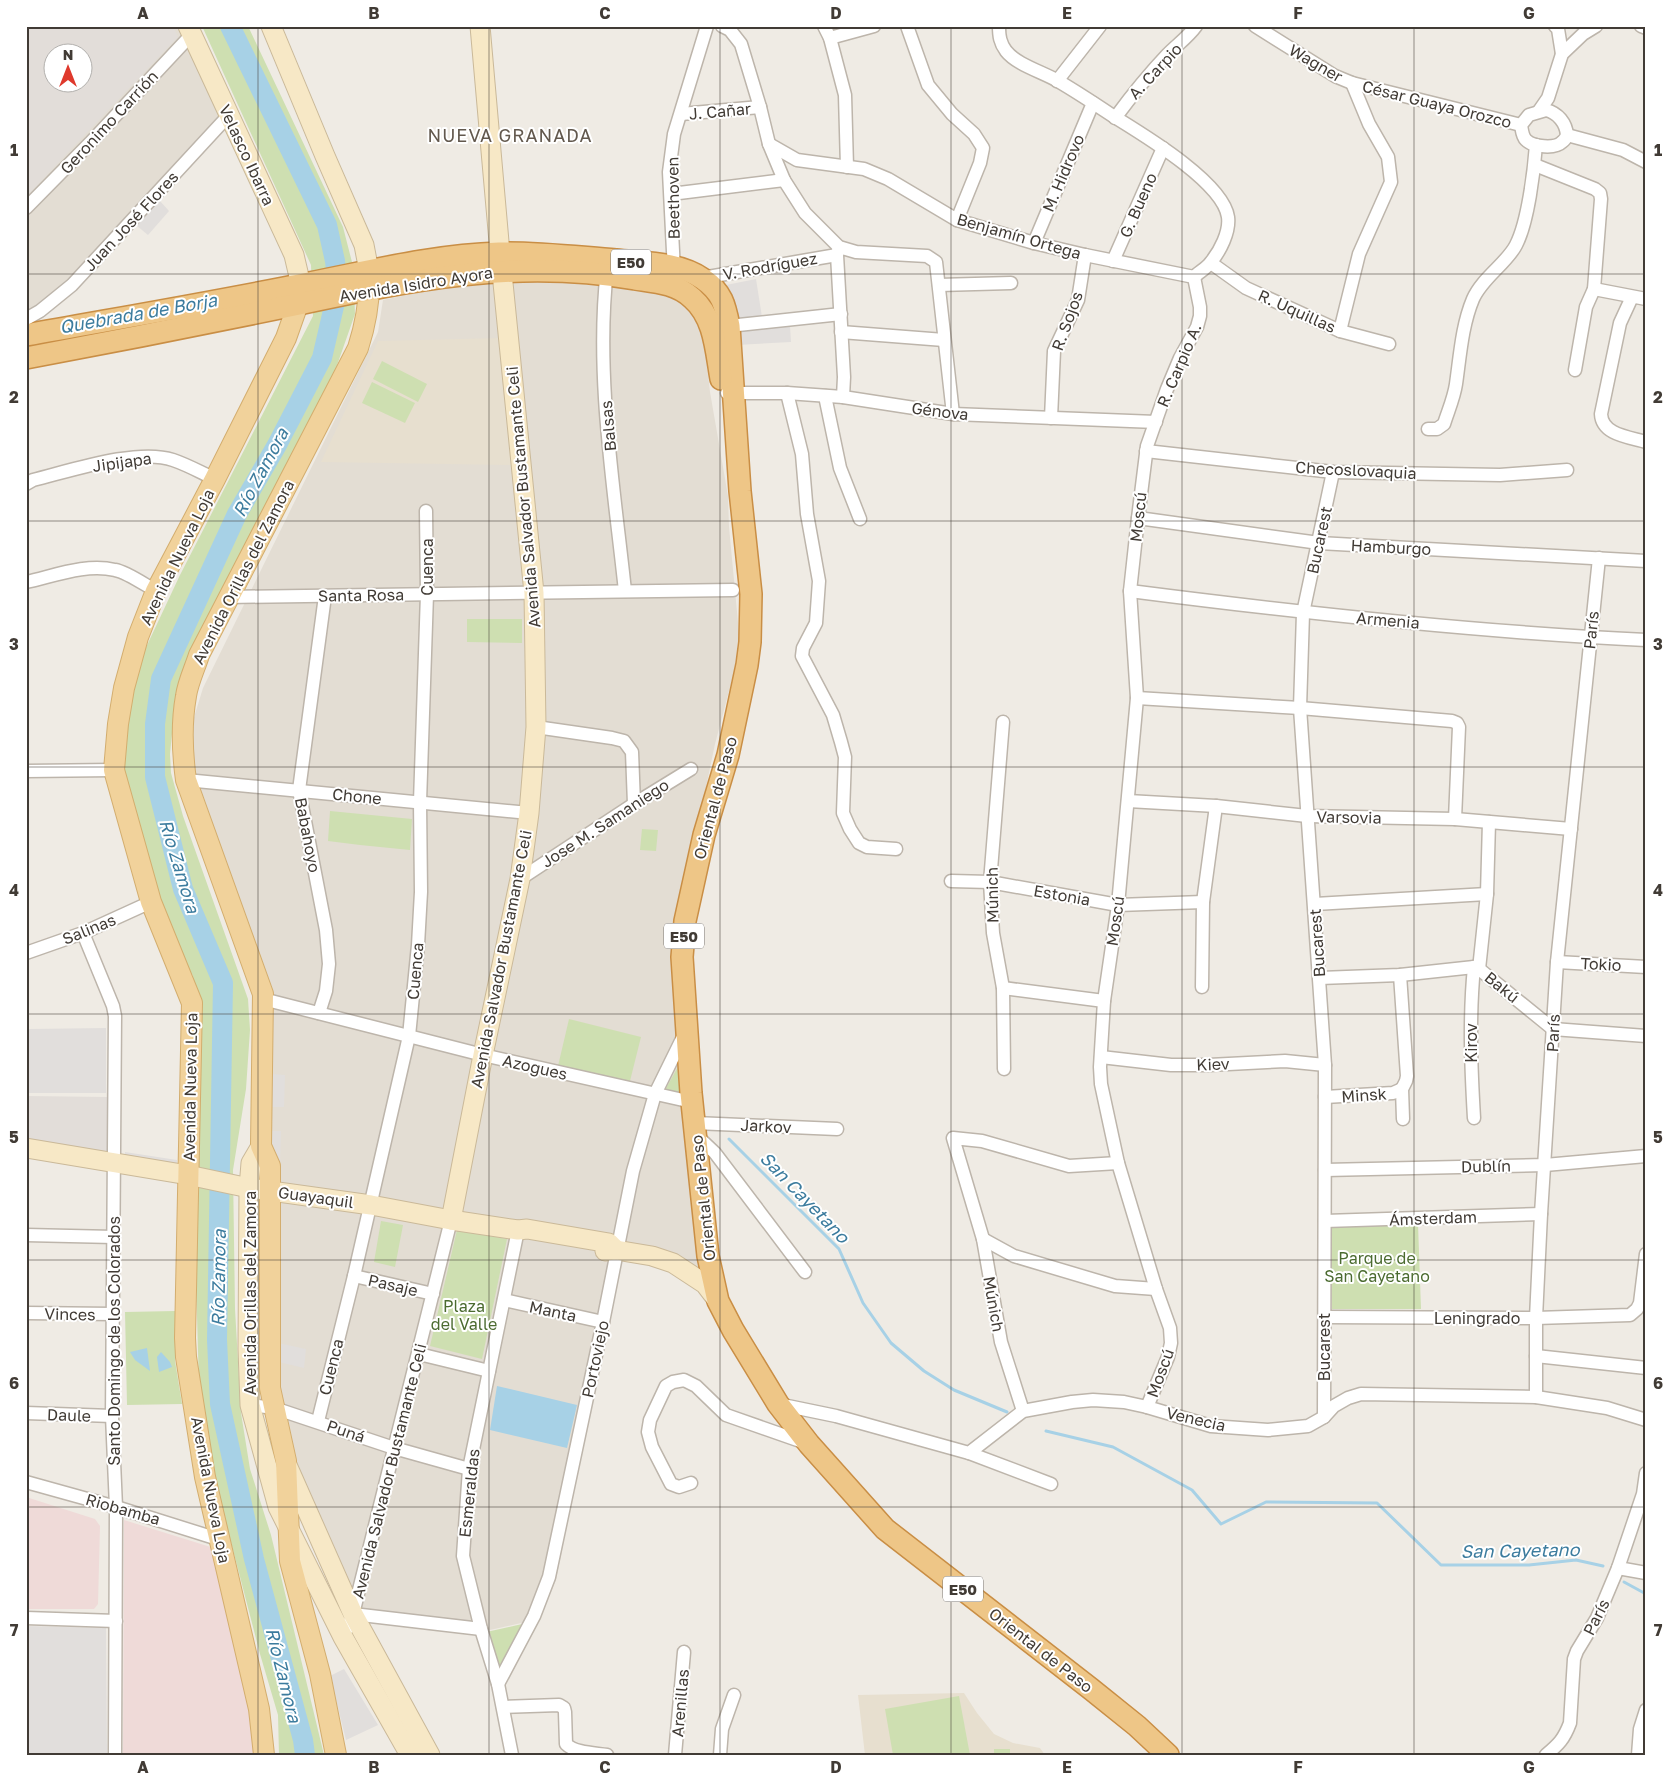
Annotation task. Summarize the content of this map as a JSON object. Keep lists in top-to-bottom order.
{
  "streets": {
    "highway": ["E50", "Avenida Isidro Ayora", "Oriental de Paso"],
    "main road": [
      "Velasco Ibarra",
      "Avenida Salvador Bustamante Celi",
      "Avenida Nueva Loja",
      "Avenida Orillas del Zamora",
      "Guayaquil"
    ],
    "street": [
      "Wagner",
      "A. Carpio",
      "César Guaya Orozco",
      "J. Cañar",
      "Geronimo Carrión",
      "M. Hidrovo",
      "Beethoven",
      "G. Bueno",
      "Juan José Flores",
      "Benjamín Ortega",
      "V. Rodríguez",
      "R. Uquillas",
      "R. Sojos",
      "R. Carpio A.",
      "Génova",
      "Balsas",
      "Jipijapa",
      "Checoslovaquia",
      "Moscú",
      "Bucarest",
      "Hamburgo",
      "Cuenca",
      "Santa Rosa",
      "Armenia",
      "París",
      "Chone",
      "Varsovia",
      "Jose M. Samaniego",
      "Babahoyo",
      "Múnich",
      "Estonia",
      "Salinas",
      "Tokio",
      "Bakú",
      "Kirov",
      "Kiev",
      "Azogues",
      "Minsk",
      "Jarkov",
      "Dublín",
      "Ámsterdam",
      "Pasaje",
      "Manta",
      "Vinces",
      "Leningrado",
      "Santo Domingo de los Colorados",
      "Portoviejo",
      "Daule",
      "Venecia",
      "Puná",
      "Esmeraldas",
      "Riobamba",
      "Arenillas"
    ]
  },
  "crossings": [
    ["Wagner", "César Guaya Orozco"],
    ["J. Cañar", "Beethoven"],
    ["Geronimo Carrión", "Velasco Ibarra"],
    ["Velasco Ibarra", "Juan José Flores"],
    ["Velasco Ibarra", "Avenida Isidro Ayora"],
    ["Velasco Ibarra", "Avenida Nueva Loja"],
    ["M. Hidrovo", "Benjamín Ortega"],
    ["Beethoven", "Avenida Isidro Ayora"],
    ["G. Bueno", "Benjamín Ortega"],
    ["Benjamín Ortega", "R. Sojos"],
    ["Benjamín Ortega", "R. Carpio A."],
    ["V. Rodríguez", "Avenida Isidro Ayora"],
    ["Avenida Isidro Ayora", "Génova"],
    ["Avenida Isidro Ayora", "Balsas"],
    ["Avenida Isidro Ayora", "Avenida Salvador Bustamante Celi"],
    ["Avenida Isidro Ayora", "Avenida Nueva Loja"],
    ["Avenida Isidro Ayora", "Avenida Orillas del Zamora"],
    ["Avenida Isidro Ayora", "Oriental de Paso"],
    ["R. Sojos", "Génova"],
    ["R. Carpio A.", "Génova"],
    ["R. Carpio A.", "Moscú"],
    ["Génova", "Moscú"],
    ["Balsas", "Santa Rosa"],
    ["Jipijapa", "Avenida Nueva Loja"],
    ["Checoslovaquia", "Moscú"],
    ["Checoslovaquia", "Bucarest"],
    ["Avenida Salvador Bustamante Celi", "Santa Rosa"],
    ["Avenida Salvador Bustamante Celi", "Chone"],
    ["Avenida Salvador Bustamante Celi", "Jose M. Samaniego"],
    ["Avenida Salvador Bustamante Celi", "Azogues"],
    ["Avenida Salvador Bustamante Celi", "Guayaquil"],
    ["Avenida Salvador Bustamante Celi", "Pasaje"],
    ["Avenida Salvador Bustamante Celi", "Puná"],
    ["Moscú", "Hamburgo"],
    ["Moscú", "Armenia"],
    ["Moscú", "Varsovia"],
    ["Moscú", "Múnich"],
    ["Moscú", "Estonia"],
    ["Moscú", "Kiev"],
    ["Moscú", "Venecia"],
    ["Bucarest", "Hamburgo"],
    ["Bucarest", "Armenia"],
    ["Bucarest", "Varsovia"],
    ["Bucarest", "Bakú"],
    ["Bucarest", "Kiev"],
    ["Bucarest", "Minsk"],
    ["Bucarest", "Dublín"],
    ["Bucarest", "Ámsterdam"],
    ["Bucarest", "Leningrado"],
    ["Bucarest", "Venecia"],
    ["Hamburgo", "París"],
    ["Avenida Nueva Loja", "Salinas"],
    ["Avenida Nueva Loja", "Guayaquil"],
    ["Avenida Nueva Loja", "Riobamba"],
    ["Cuenca", "Santa Rosa"],
    ["Cuenca", "Chone"],
    ["Cuenca", "Azogues"],
    ["Cuenca", "Guayaquil"],
    ["Cuenca", "Pasaje"],
    ["Cuenca", "Puná"],
    ["Avenida Orillas del Zamora", "Santa Rosa"],
    ["Avenida Orillas del Zamora", "Chone"],
    ["Avenida Orillas del Zamora", "Azogues"],
    ["Avenida Orillas del Zamora", "Guayaquil"],
    ["Avenida Orillas del Zamora", "Puná"],
    ["Santa Rosa", "Babahoyo"],
    ["Armenia", "París"],
    ["París", "Varsovia"],
    ["París", "Tokio"],
    ["París", "Bakú"],
    ["París", "Dublín"],
    ["París", "Ámsterdam"],
    ["París", "Leningrado"],
    ["París", "Venecia"],
    ["Chone", "Babahoyo"],
    ["Oriental de Paso", "Azogues"],
    ["Oriental de Paso", "Jarkov"],
    ["Oriental de Paso", "Guayaquil"],
    ["Oriental de Paso", "Portoviejo"],
    ["Varsovia", "Kirov"],
    ["Babahoyo", "Azogues"],
    ["Múnich", "Estonia"],
    ["Múnich", "Venecia"],
    ["Salinas", "Santo Domingo de los Colorados"],
    ["Bakú", "Kirov"],
    ["Azogues", "Portoviejo"],
    ["Guayaquil", "Santo Domingo de los Colorados"],
    ["Guayaquil", "Portoviejo"],
    ["Guayaquil", "Esmeraldas"],
    ["Manta", "Portoviejo"],
    ["Manta", "Esmeraldas"],
    ["Vinces", "Santo Domingo de los Colorados"],
    ["Santo Domingo de los Colorados", "Daule"],
    ["Santo Domingo de los Colorados", "Riobamba"],
    ["Portoviejo", "Esmeraldas"],
    ["Puná", "Esmeraldas"]
  ],
  "districts": ["NUEVA GRANADA"],
  "water": ["Quebrada de Borja", "Río Zamora", "San Cayetano"],
  "parks": ["Parque de San Cayetano", "Plaza del Valle"],
  "north": "top",
  "grid": {
    "columns": [
      "A",
      "B",
      "C",
      "D",
      "E",
      "F",
      "G"
    ],
    "rows": [
      "1",
      "2",
      "3",
      "4",
      "5",
      "6",
      "7"
    ]
  }
}
